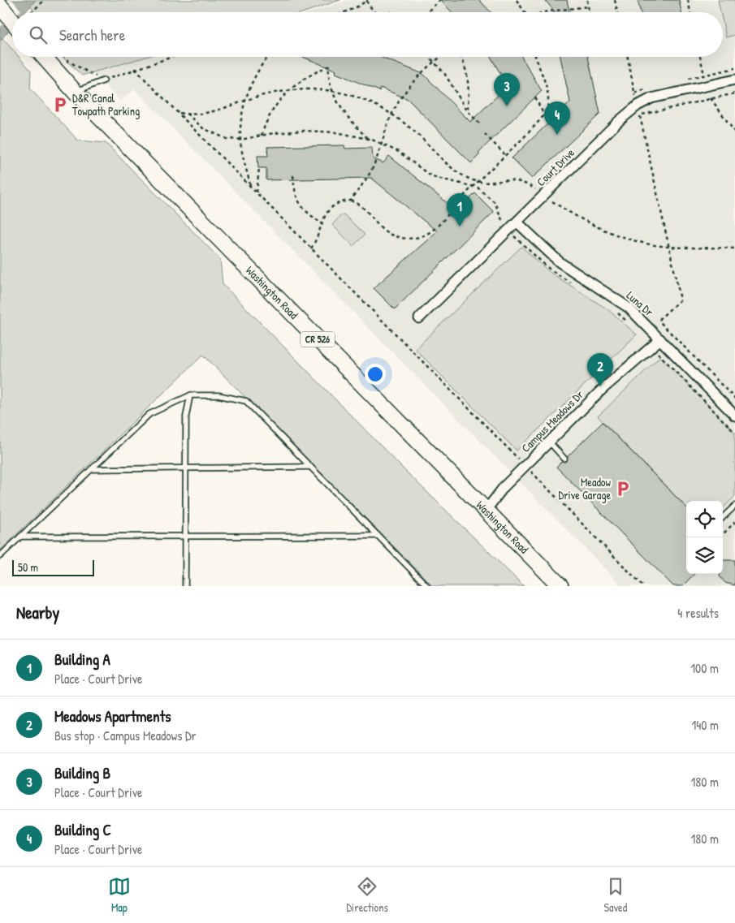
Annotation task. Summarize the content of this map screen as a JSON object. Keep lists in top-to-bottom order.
{
  "streets": {
    "main road": ["Washington Road", "CR 526"],
    "street": ["Court Drive", "Luna Dr", "Campus Meadows Dr"]
  },
  "crossings": [
    ["Court Drive", "Luna Dr"],
    ["Washington Road", "Campus Meadows Dr"],
    ["Luna Dr", "Campus Meadows Dr"]
  ],
  "places": {
    "parking": ["D&R Canal Towpath Parking", "Meadow Drive Garage"]
  },
  "scale_bar": "50 m",
  "page": {
    "search": "Search here",
    "pins": [
      "3",
      "4",
      "1",
      "2"
    ],
    "scale": "50 m",
    "heading": ["Nearby", "4 results"],
    "list": [
      {
        "mark": "1",
        "name": "Building A",
        "note": "Place · Court Drive",
        "value": "100 m"
      },
      {
        "mark": "2",
        "name": "Meadows Apartments",
        "note": "Bus stop · Campus Meadows Dr",
        "value": "140 m"
      },
      {
        "mark": "3",
        "name": "Building B",
        "note": "Place · Court Drive",
        "value": "180 m"
      },
      {
        "mark": "4",
        "name": "Building C",
        "note": "Place · Court Drive",
        "value": "180 m"
      }
    ],
    "nav": ["Map", "Directions", "Saved"]
  }
}
